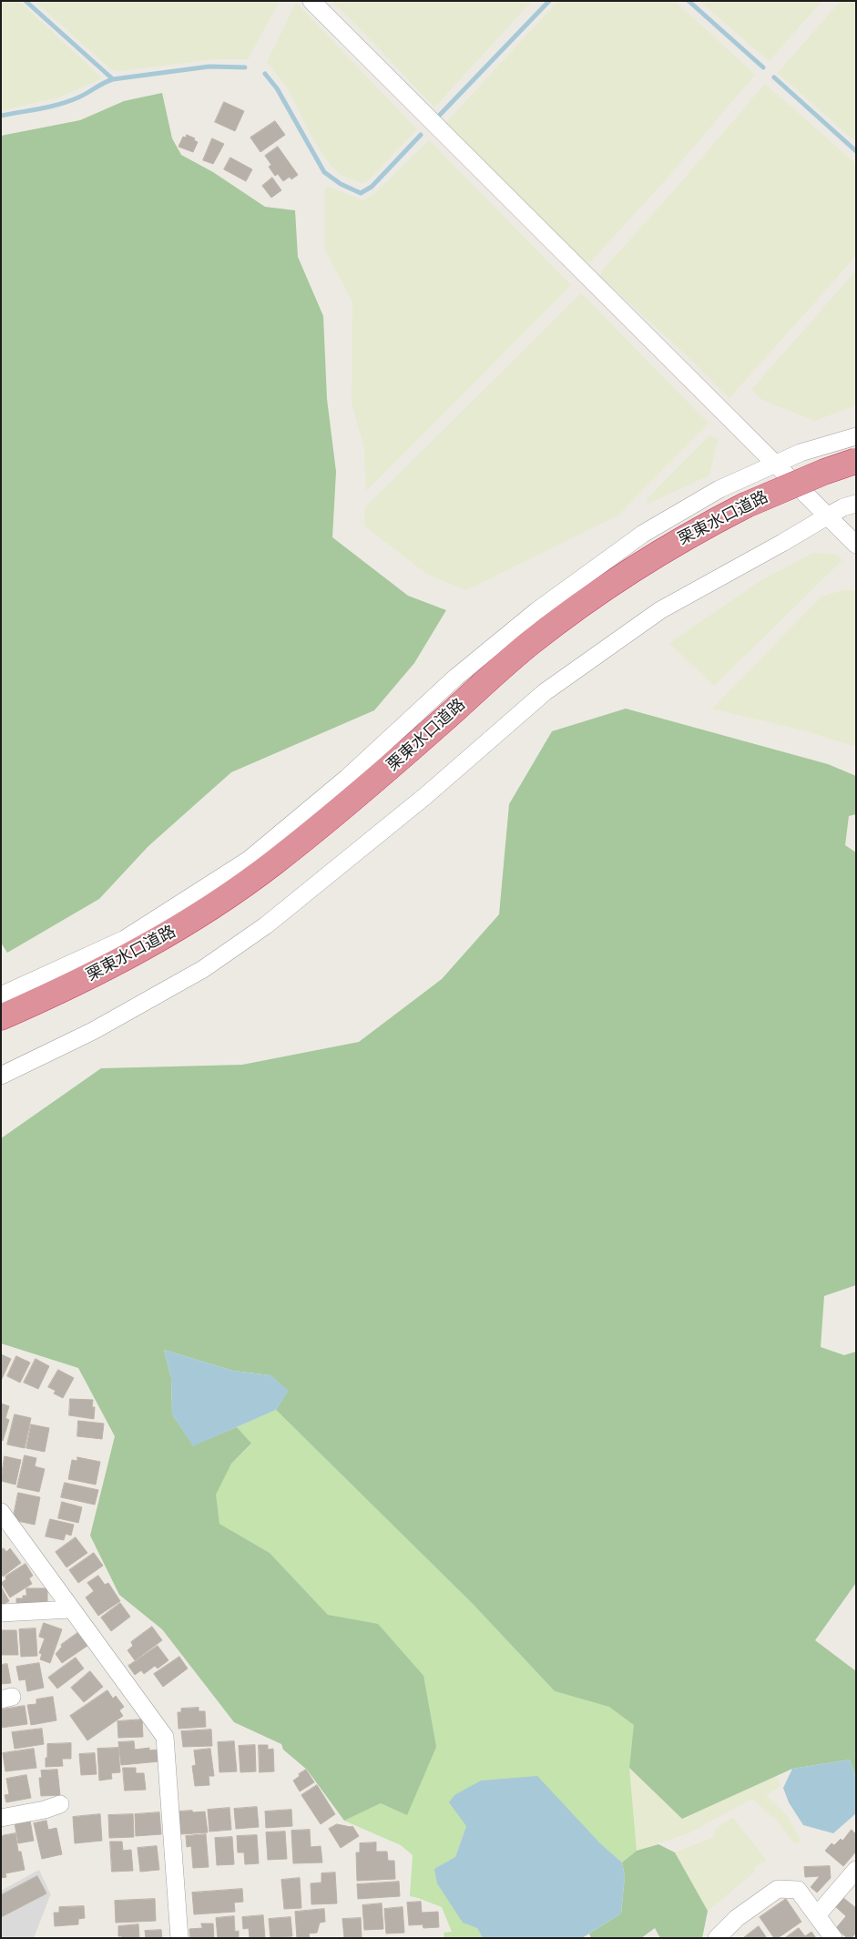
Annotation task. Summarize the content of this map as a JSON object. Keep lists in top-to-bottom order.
{
  "streets": {
    "highway": ["栗東水口道路"]
  }
}
